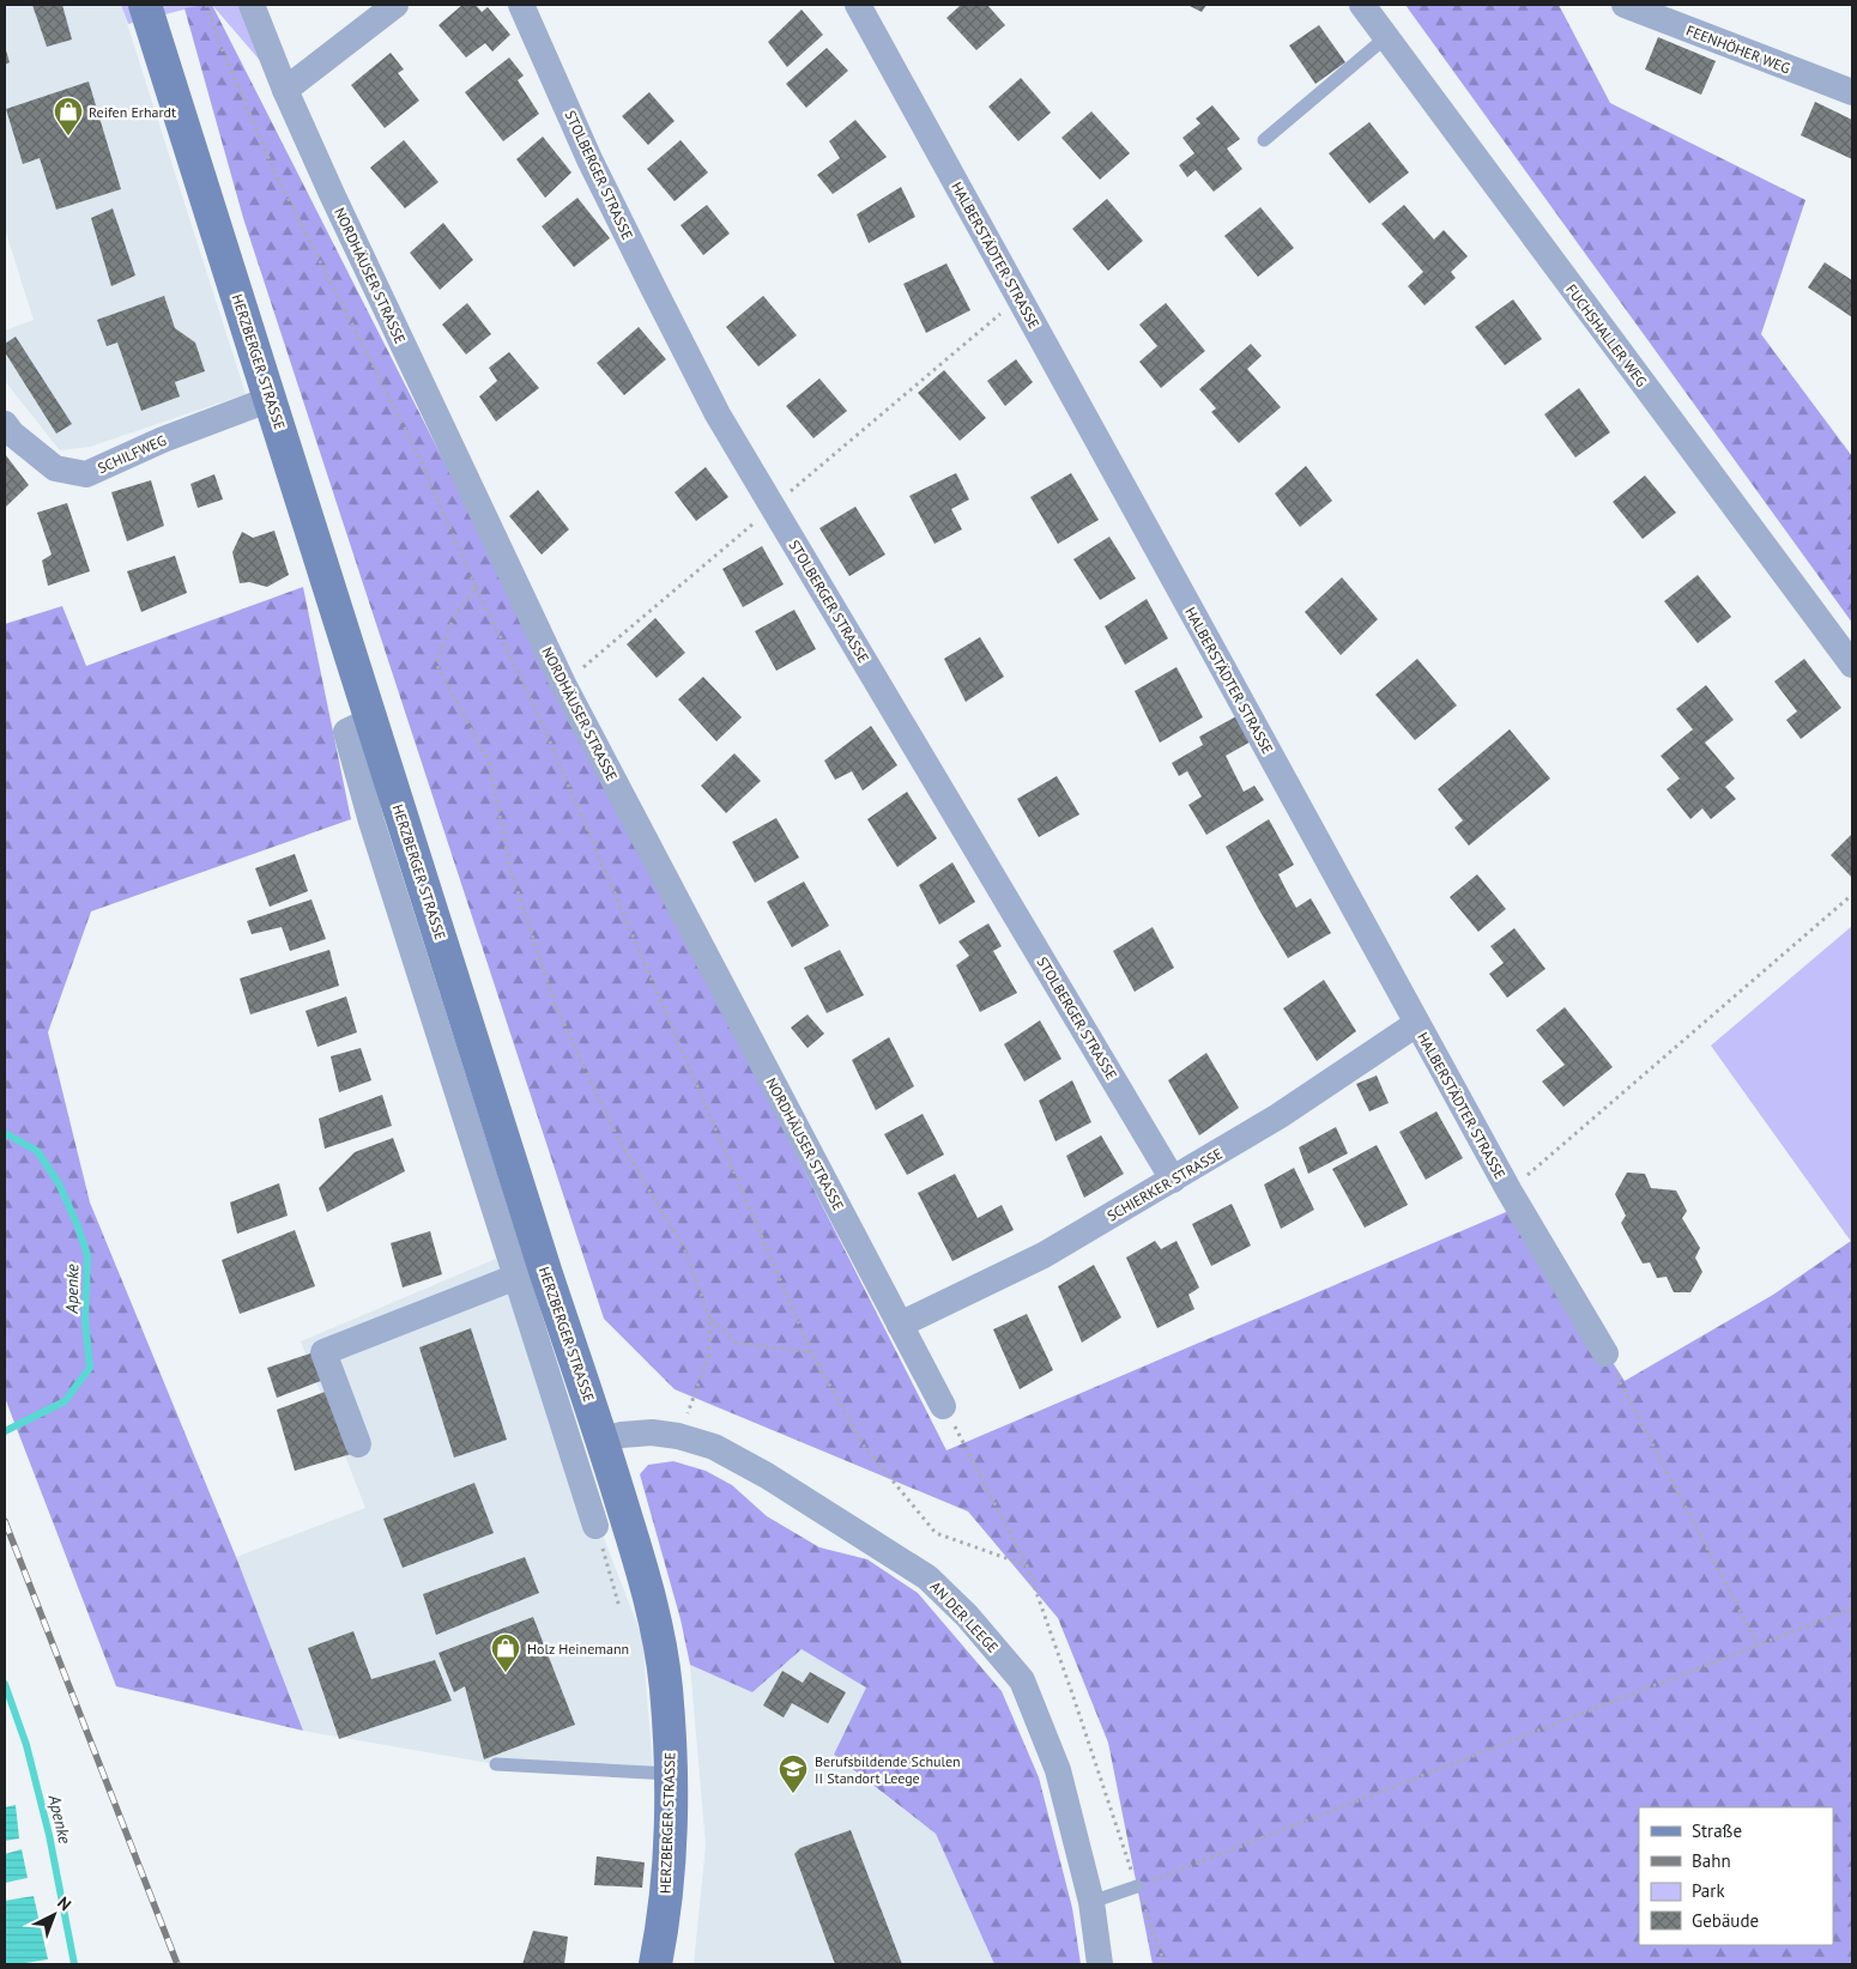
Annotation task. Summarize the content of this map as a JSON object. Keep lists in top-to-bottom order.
{
  "streets": {
    "street": [
      "FEENHÖHER WEG",
      "STOLBERGER STRASSE",
      "HALBERSTÄDTER STRASSE",
      "NORDHÄUSER STRASSE",
      "FUCHSHALLER WEG",
      "HERZBERGER STRASSE",
      "SCHILFWEG",
      "SCHIERKER STRASSE",
      "AN DER LEEGE"
    ]
  },
  "crossings": [
    ["STOLBERGER STRASSE", "SCHIERKER STRASSE"],
    ["HALBERSTÄDTER STRASSE", "SCHIERKER STRASSE"],
    ["NORDHÄUSER STRASSE", "SCHIERKER STRASSE"],
    ["HERZBERGER STRASSE", "SCHILFWEG"],
    ["HERZBERGER STRASSE", "AN DER LEEGE"]
  ],
  "water": ["Apenke"],
  "places": {
    "shop": ["Reifen Erhardt", "Holz Heinemann"],
    "school or university": ["Berufsbildende Schulen II Standort Leege"]
  },
  "legend": [
    "Straße",
    "Bahn",
    "Park",
    "Gebäude"
  ],
  "north": "top right"
}
